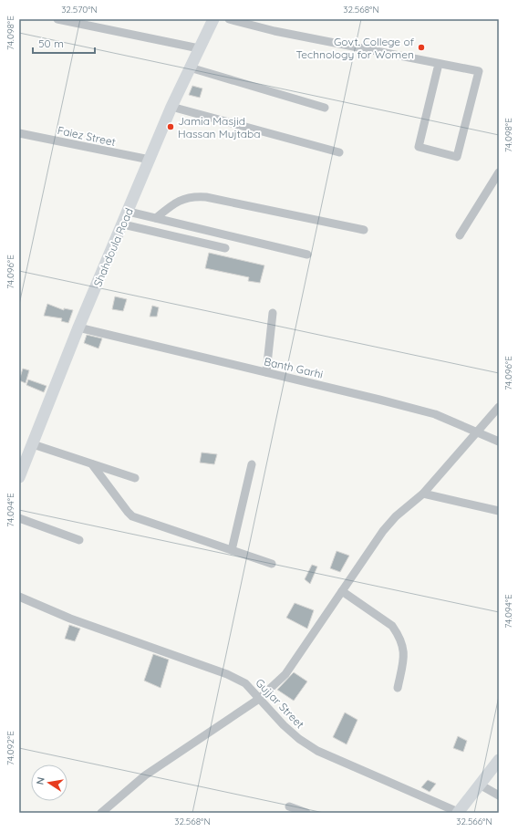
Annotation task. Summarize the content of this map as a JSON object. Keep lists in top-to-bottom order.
{
  "streets": {
    "street": [
      "Faiez Street",
      "Shahdoula Road",
      "Banth Garhi",
      "Gujjar Street"
    ]
  },
  "crossings": [
    ["Faiez Street", "Shahdoula Road"],
    ["Shahdoula Road", "Banth Garhi"]
  ],
  "places": ["Govt. College of Technology for Women", "Jamia Masjid Hassan Mujtaba"],
  "scale_bar": "50 m",
  "north": "left",
  "coordinates": [
    "32.570°N",
    "32.568°N",
    "74.098°E",
    "74.096°E",
    "74.094°E",
    "74.092°E",
    "32.566°N"
  ]
}
